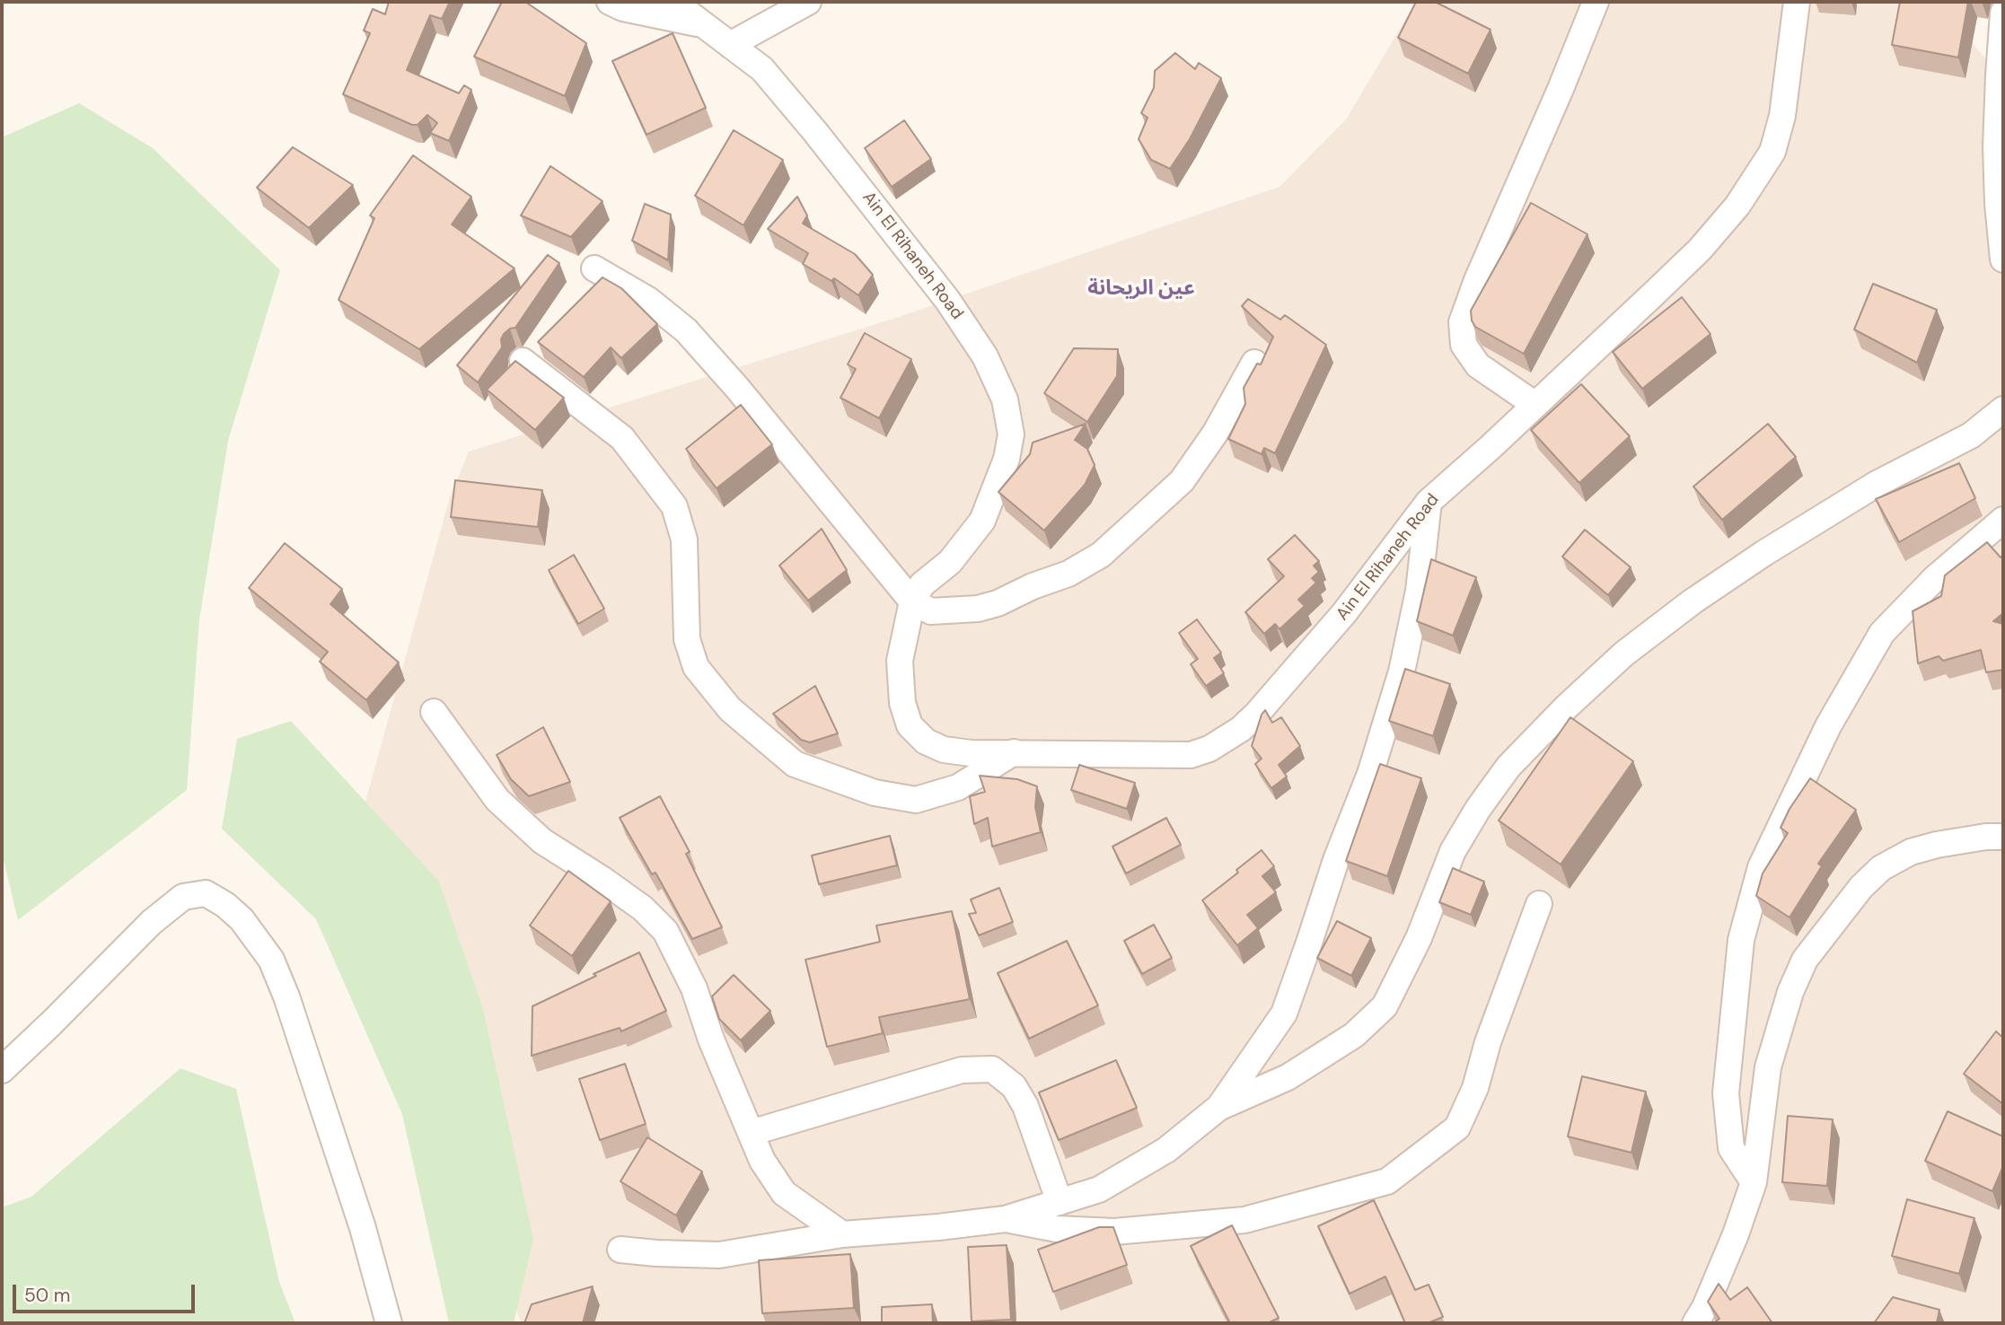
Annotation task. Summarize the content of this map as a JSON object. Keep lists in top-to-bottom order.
{
  "streets": {
    "street": ["Ain El Rihaneh Road"]
  },
  "districts": ["عين الريحانة"],
  "scale_bar": "50 m"
}
